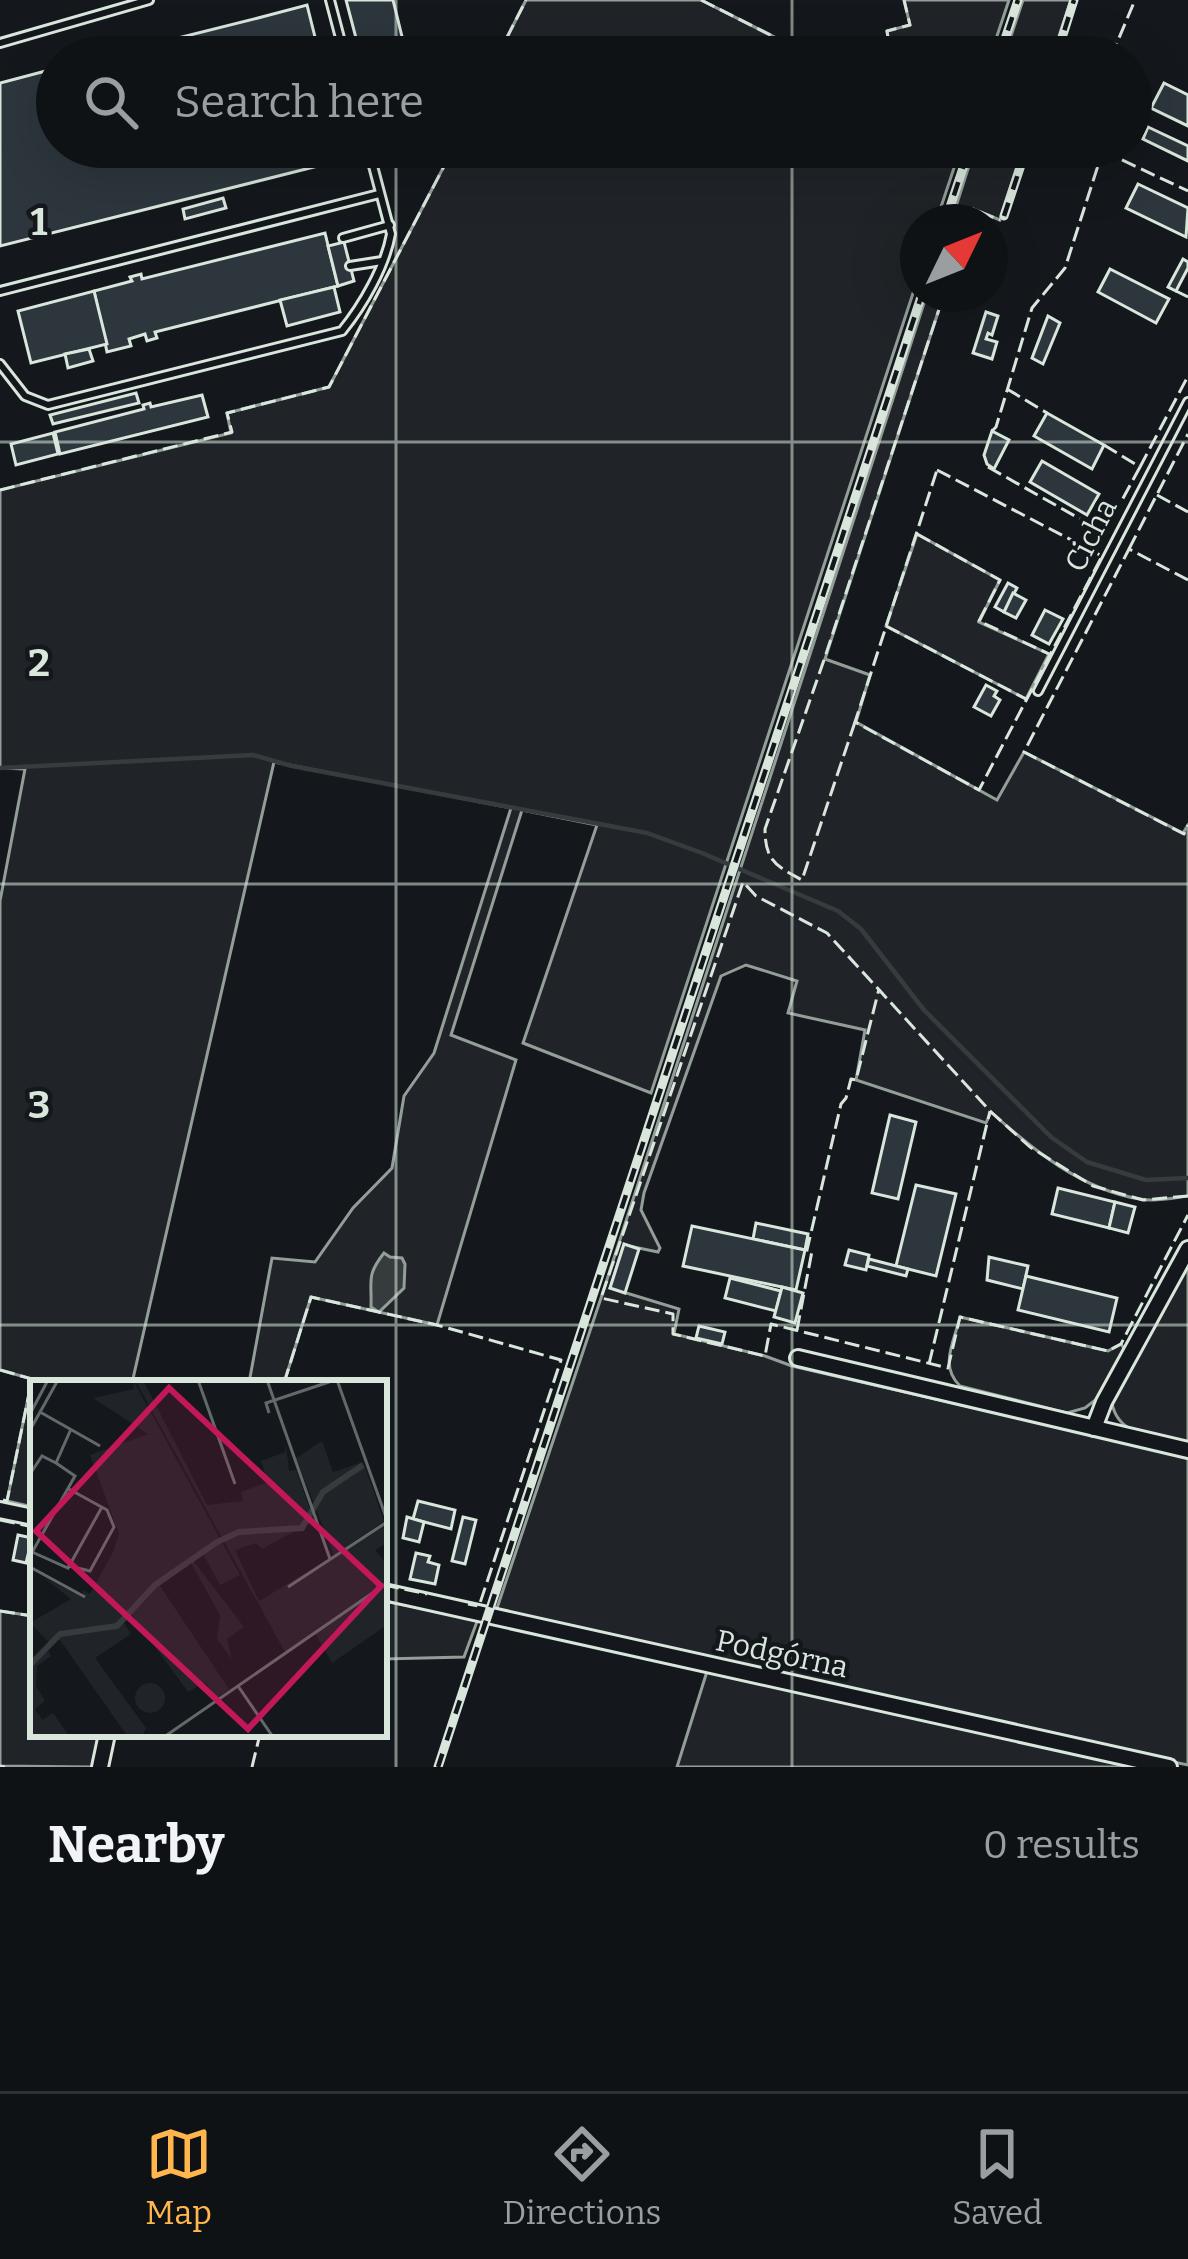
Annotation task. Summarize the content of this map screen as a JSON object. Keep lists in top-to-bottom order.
{
  "streets": {
    "street": ["Podgórna"],
    "lane": ["Cicha"]
  },
  "north": "top right",
  "page": {
    "search": "Search here",
    "heading": ["Nearby", "0 results"],
    "nav": ["Map", "Directions", "Saved"]
  },
  "grid": {
    "rows": ["1", "2", "3"]
  }
}
